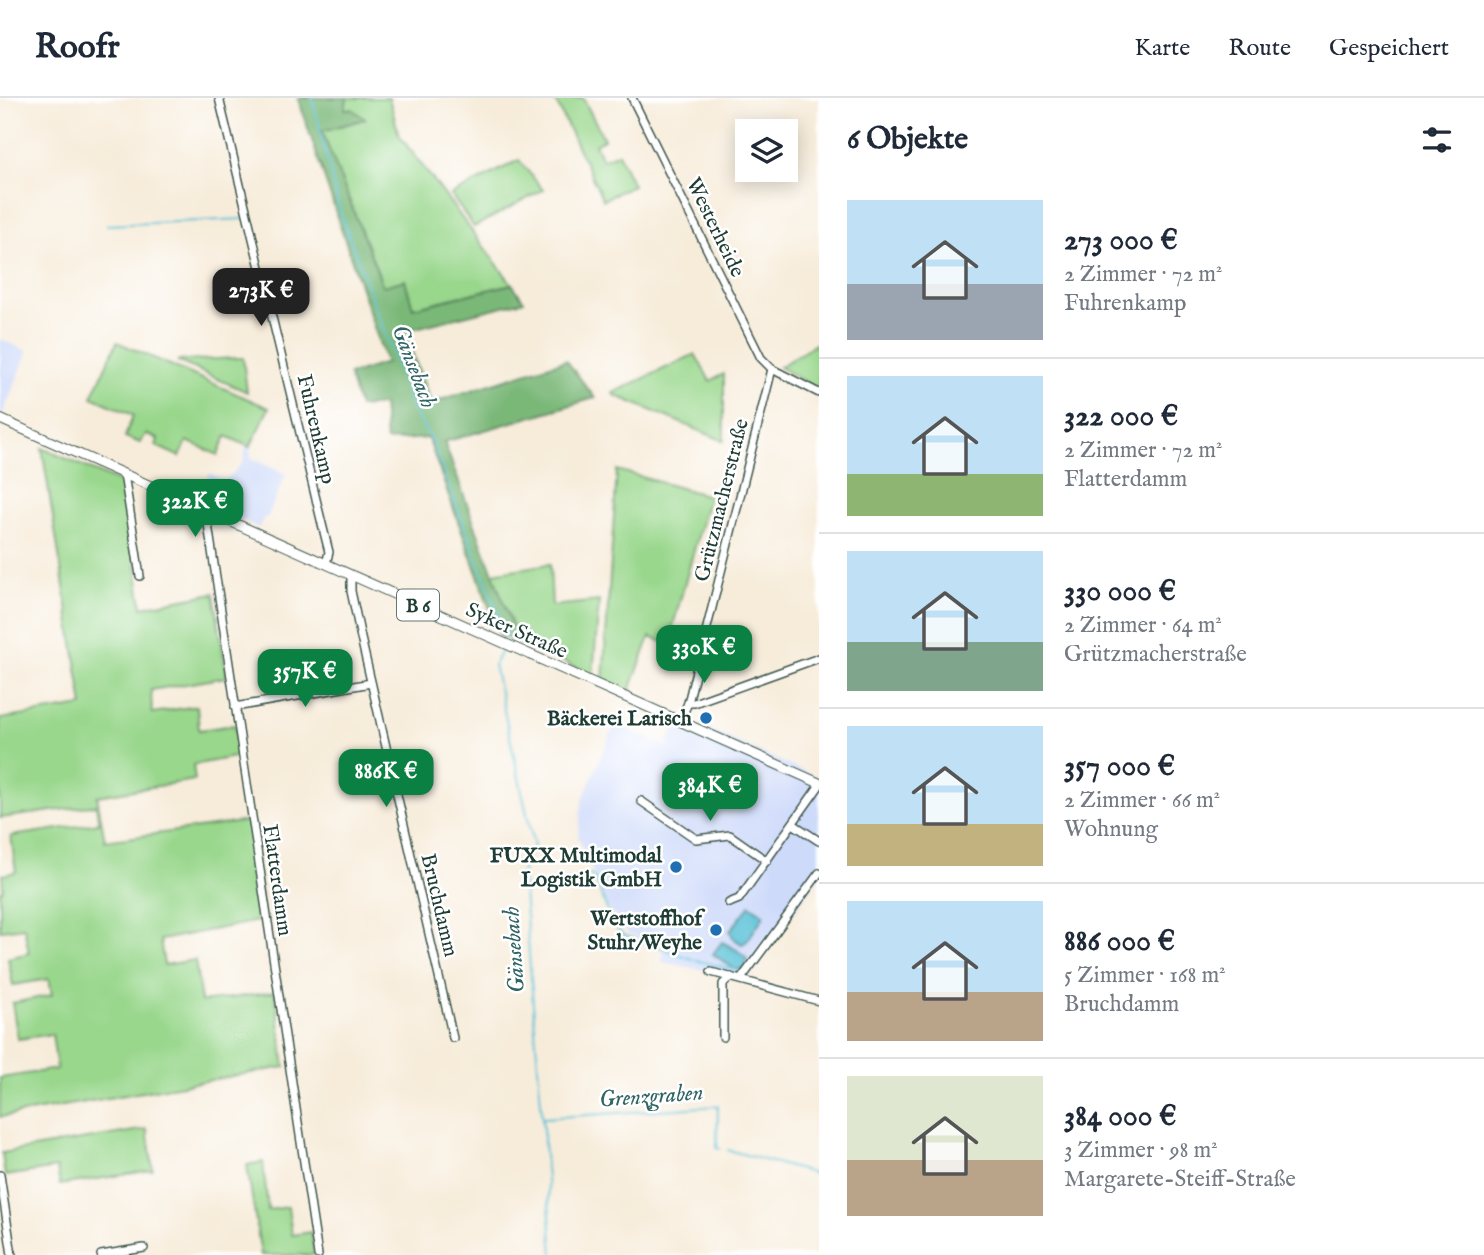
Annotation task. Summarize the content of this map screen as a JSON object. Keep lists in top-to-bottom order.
{
  "streets": {
    "main road": ["B 6", "Syker Straße"],
    "street": [
      "Westerheide",
      "Fuhrenkamp",
      "Grützmacherstraße",
      "Flatterdamm",
      "Bruchdamm"
    ]
  },
  "crossings": [
    ["Westerheide", "Grützmacherstraße"],
    ["Fuhrenkamp", "Syker Straße"],
    ["Grützmacherstraße", "Syker Straße"],
    ["Syker Straße", "Flatterdamm"],
    ["Syker Straße", "Bruchdamm"]
  ],
  "water": ["Gänsebach", "Grenzgraben"],
  "places": ["Bäckerei Larisch", "FUXX Multimodal Logistik GmbH", "Wertstoffhof Stuhr/Weyhe"],
  "page": {
    "header": "Roofr",
    "nav": ["Karte", "Route", "Gespeichert"],
    "heading": "6 Objekte",
    "list": [
      {
        "name": "273 000 €",
        "note": "2 Zimmer · 72 m² · Fuhrenkamp"
      },
      {
        "name": "322 000 €",
        "note": "2 Zimmer · 72 m² · Flatterdamm"
      },
      {
        "name": "330 000 €",
        "note": "2 Zimmer · 64 m² · Grützmacherstraße"
      },
      {
        "name": "357 000 €",
        "note": "2 Zimmer · 66 m² · Wohnung"
      },
      {
        "name": "886 000 €",
        "note": "5 Zimmer · 168 m² · Bruchdamm"
      },
      {
        "name": "384 000 €",
        "note": "3 Zimmer · 98 m² · Margarete-Steiff-Straße"
      }
    ],
    "price": [
      "273K €",
      "322K €",
      "330K €",
      "357K €",
      "886K €",
      "384K €"
    ]
  }
}
